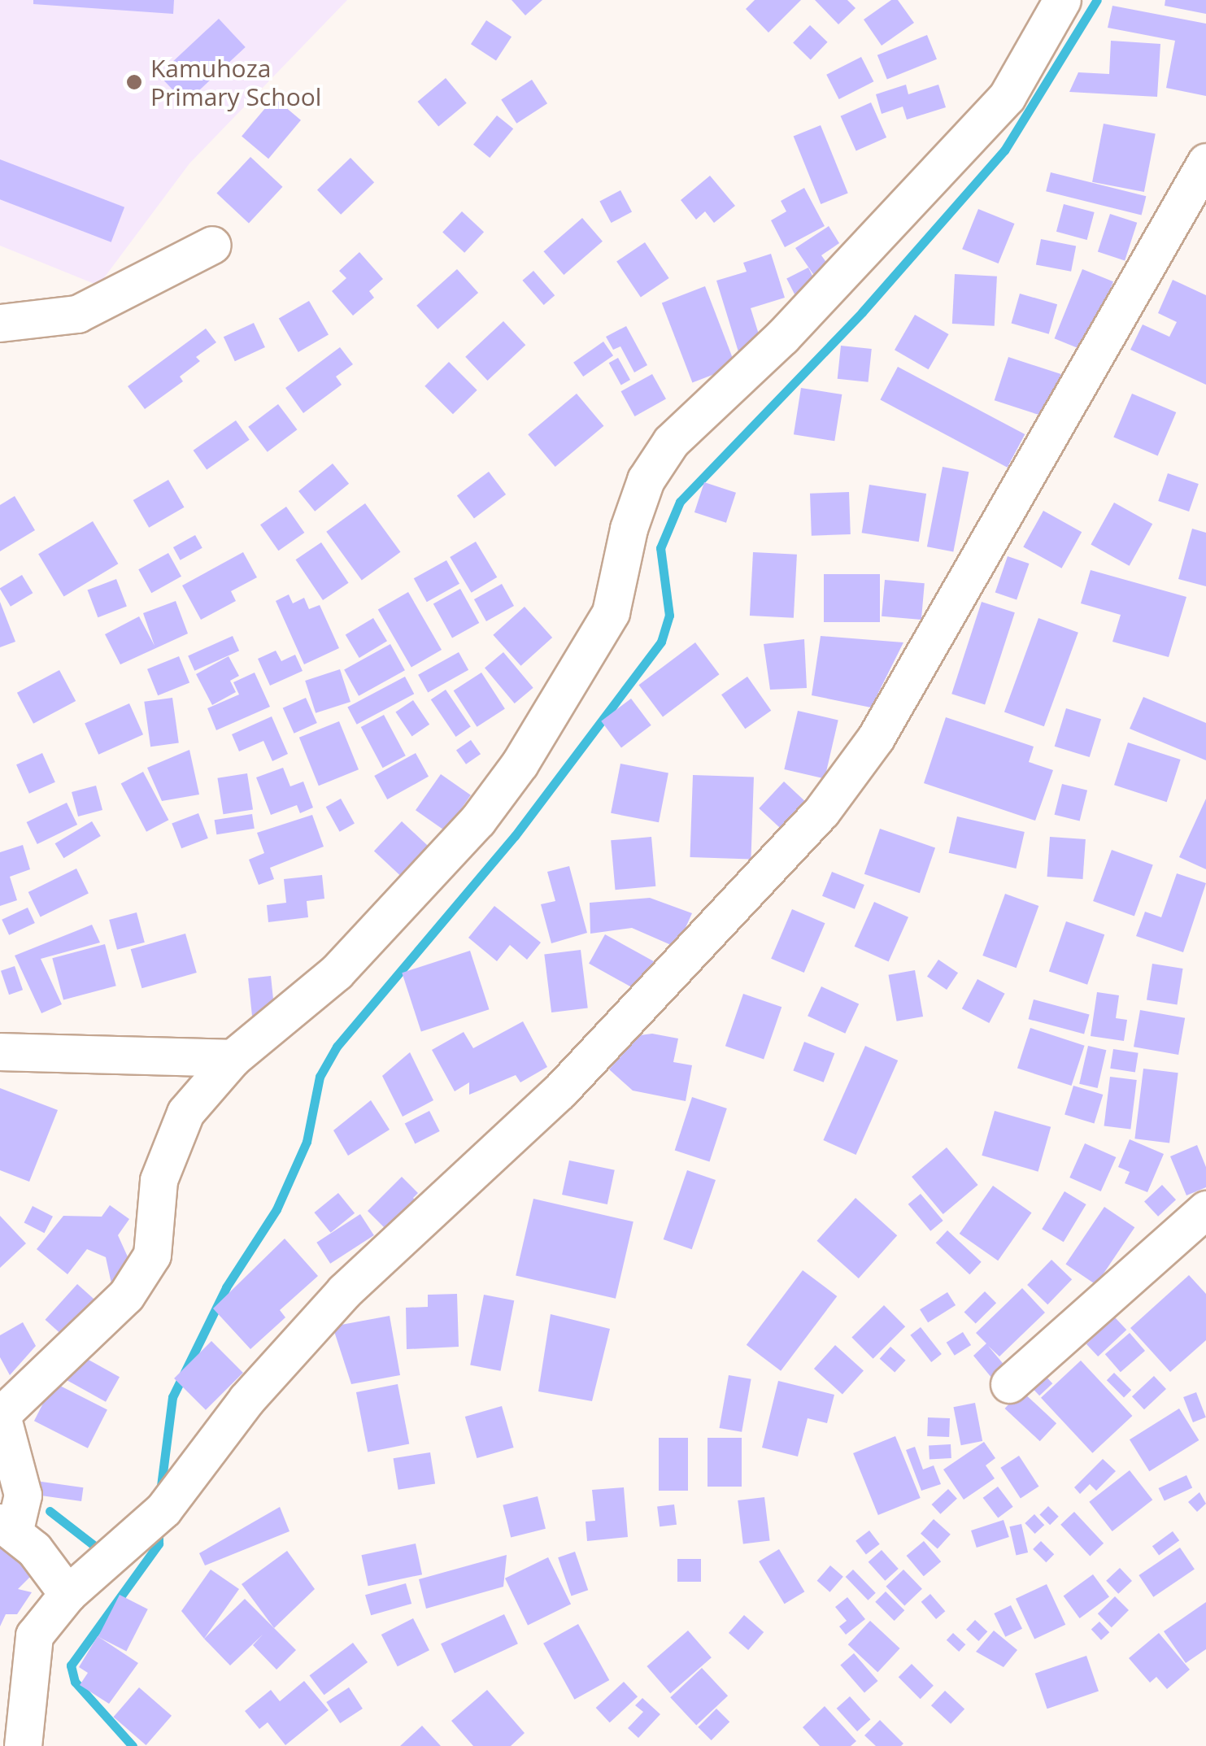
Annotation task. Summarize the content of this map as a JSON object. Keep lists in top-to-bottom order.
{
  "places": ["Kamuhoza Primary School"]
}
